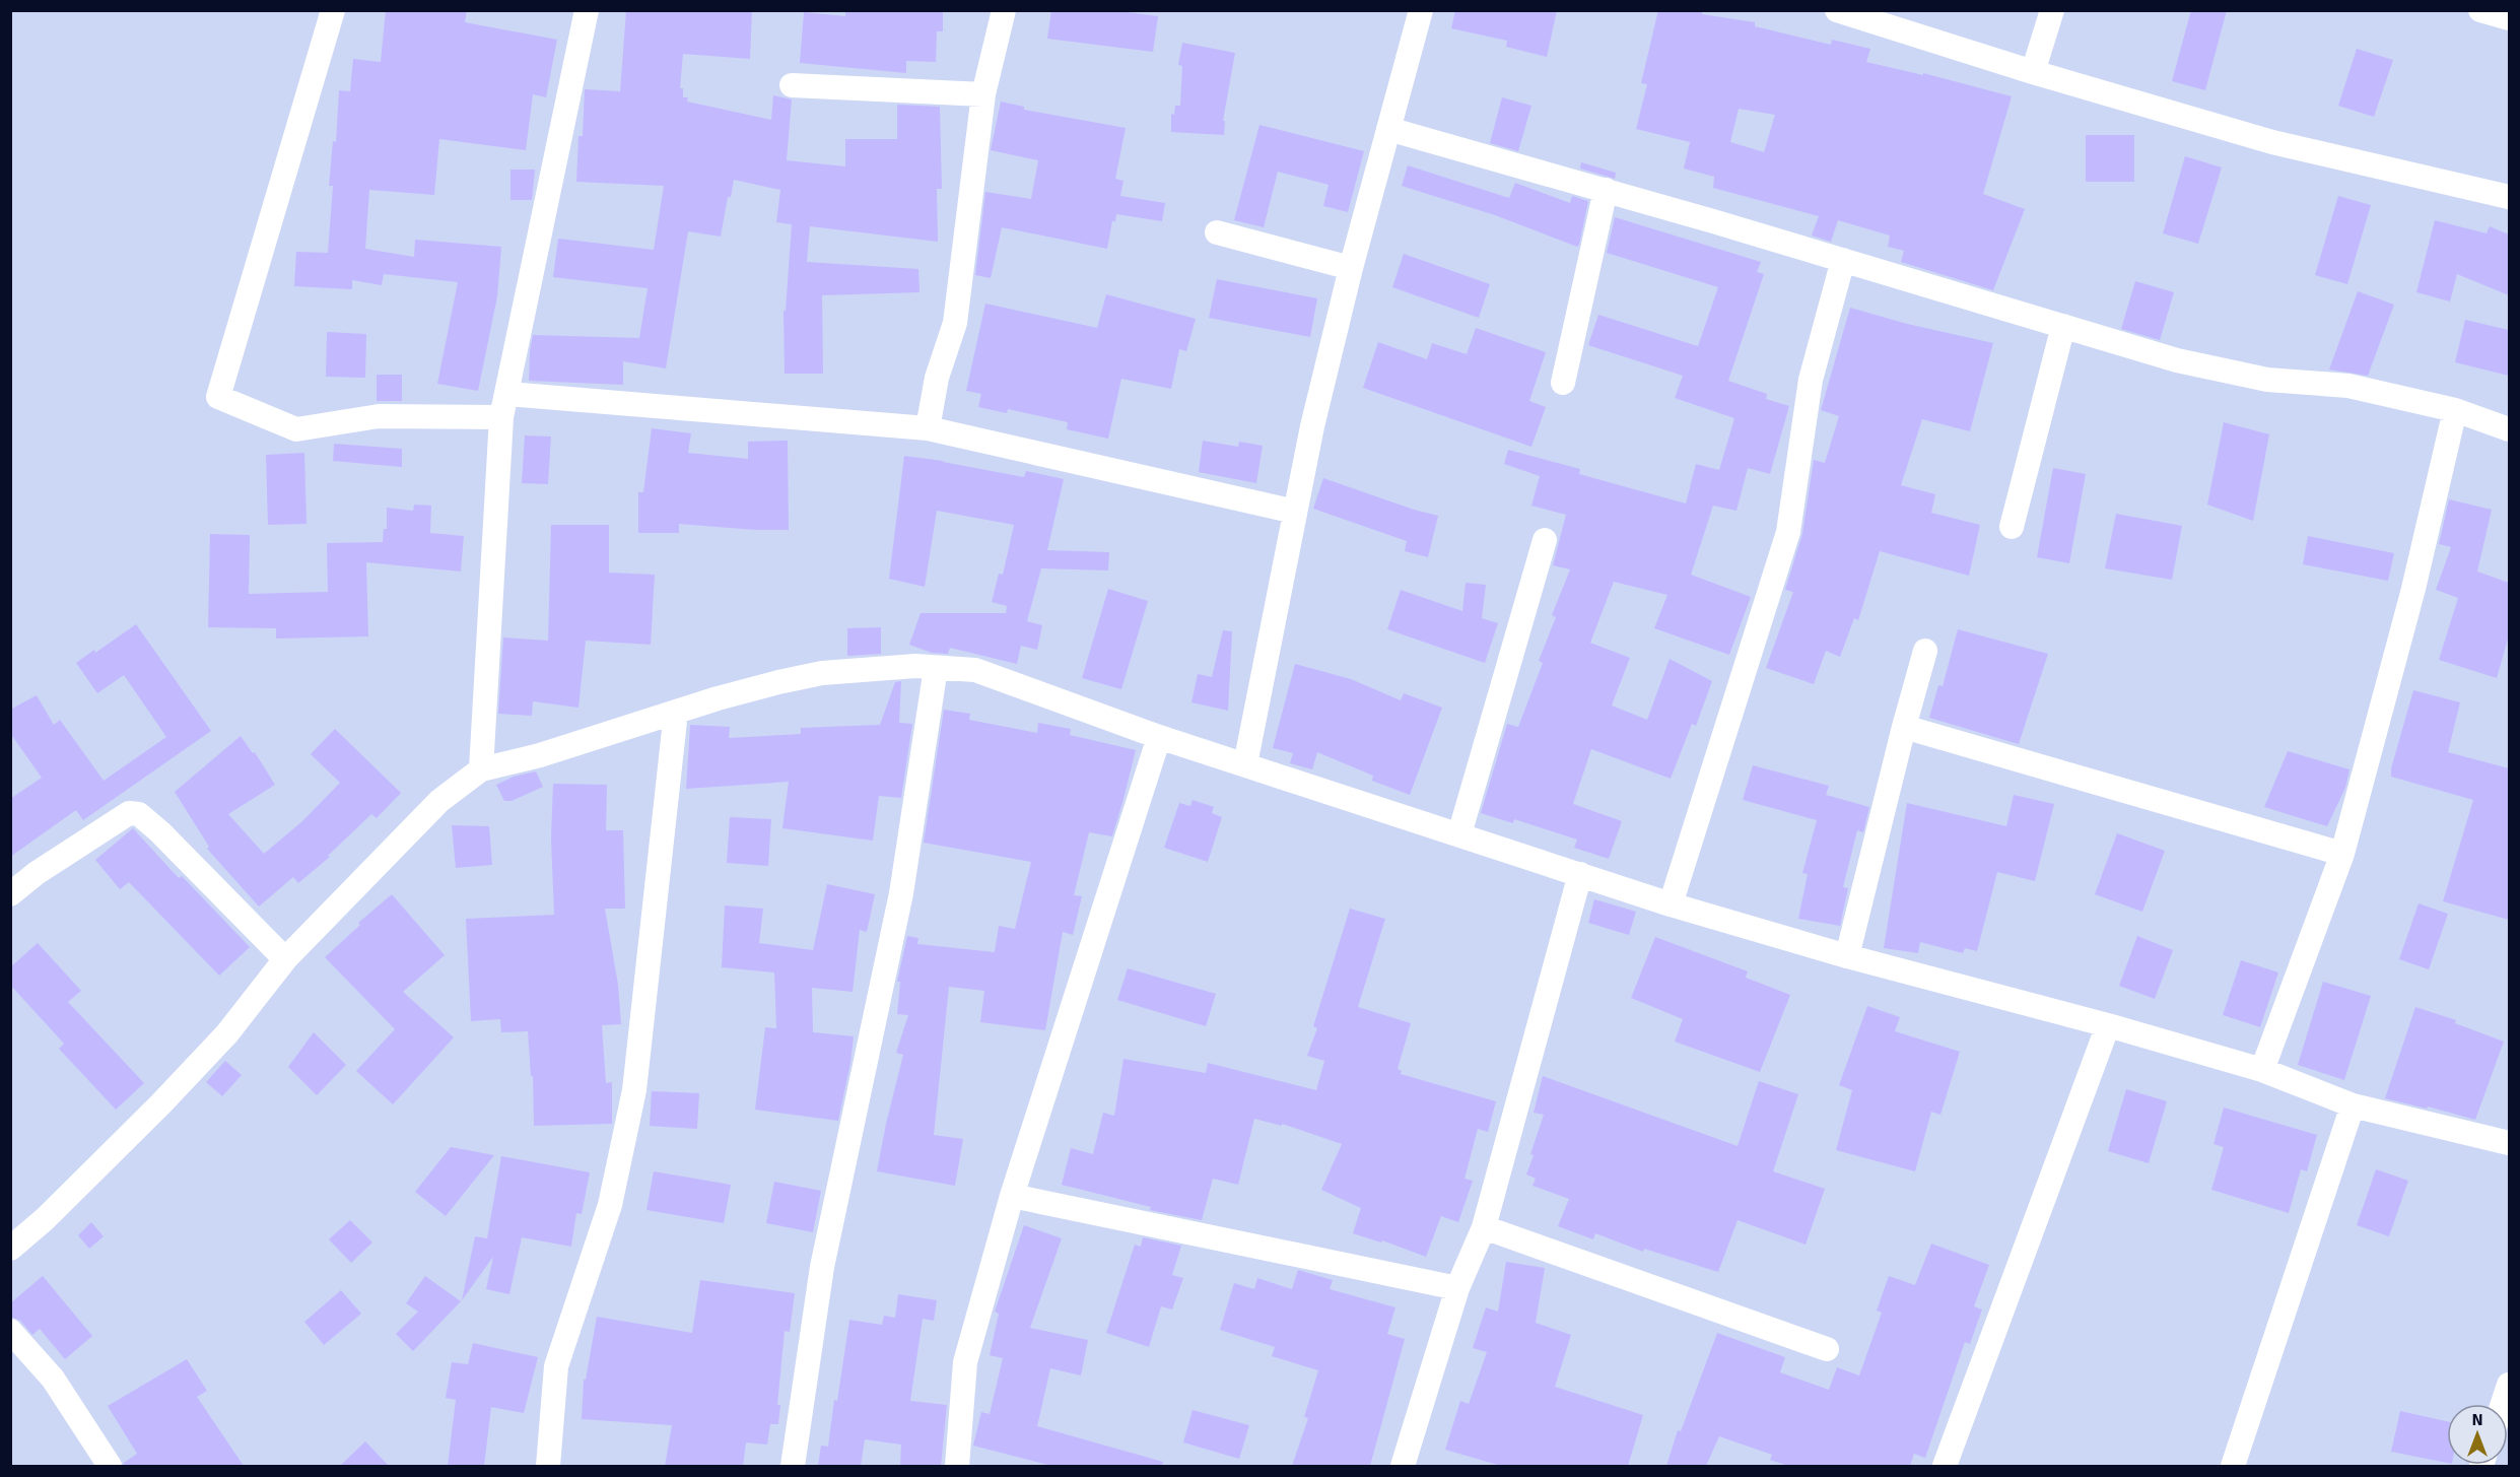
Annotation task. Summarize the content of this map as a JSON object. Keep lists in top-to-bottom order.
{
  "north": "top"
}
